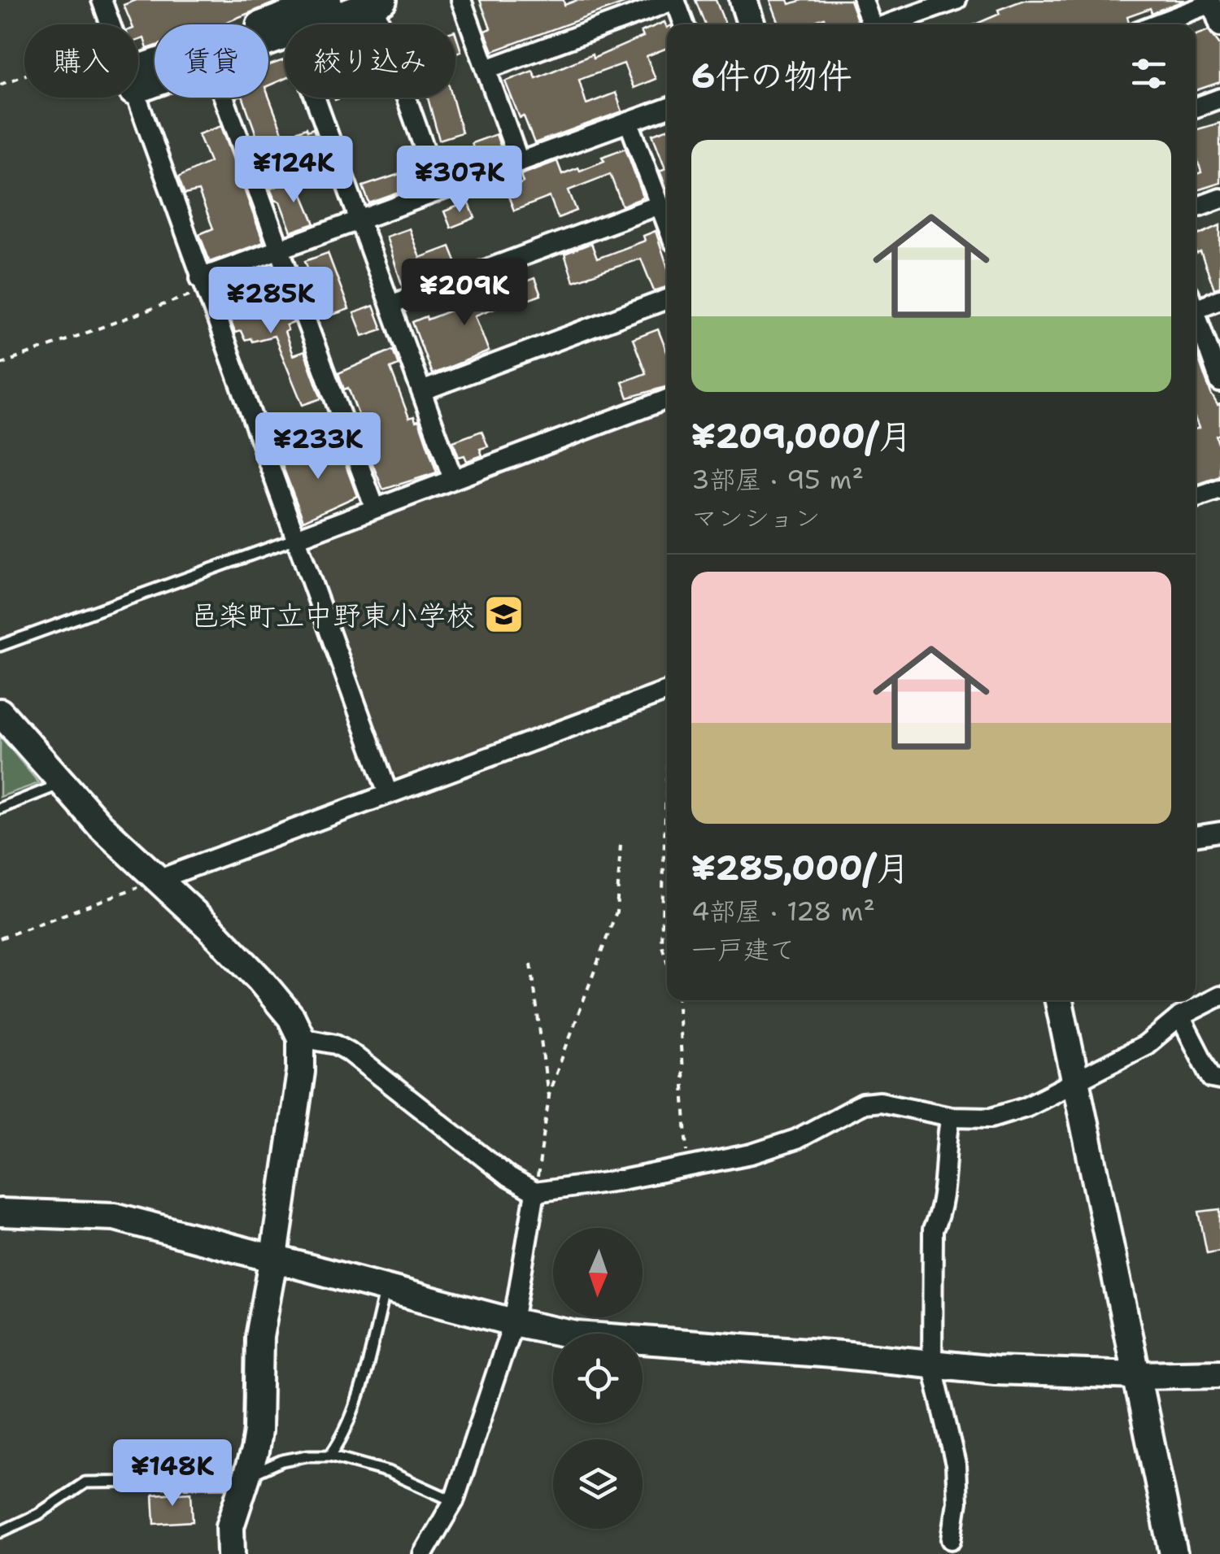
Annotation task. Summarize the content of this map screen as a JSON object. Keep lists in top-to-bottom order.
{
  "places": {
    "school or university": ["邑楽町立中野東小学校"]
  },
  "north": "bottom",
  "page": {
    "chip": ["購入", "賃貸", "絞り込み"],
    "heading": "6件の物件",
    "list": [
      {
        "name": "¥209,000/月",
        "note": "3部屋 · 95 m² · マンション"
      },
      {
        "name": "¥285,000/月",
        "note": "4部屋 · 128 m² · 一戸建て"
      }
    ],
    "price": [
      "¥124K",
      "¥307K",
      "¥209K",
      "¥285K",
      "¥233K",
      "¥148K"
    ]
  }
}
